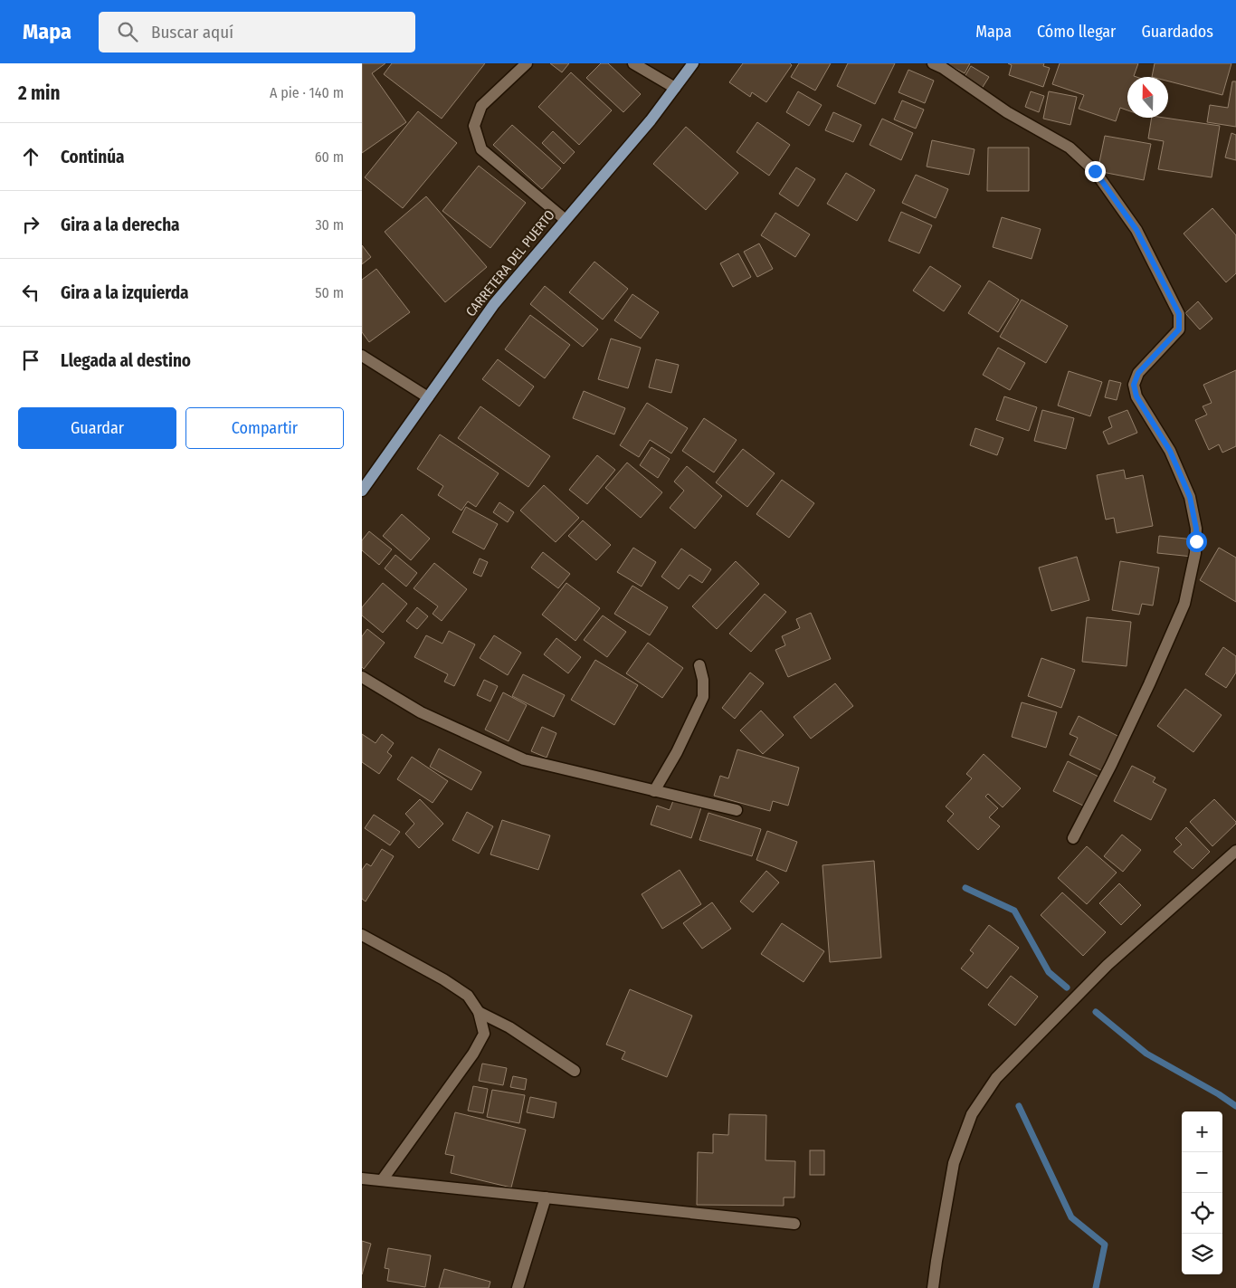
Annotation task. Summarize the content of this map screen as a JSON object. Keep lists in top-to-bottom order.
{
  "streets": {
    "main road": ["CARRETERA DEL PUERTO"]
  },
  "north": "top",
  "page": {
    "header": "Mapa",
    "search": "Buscar aquí",
    "nav": ["Mapa", "Cómo llegar", "Guardados"],
    "heading": ["2 min", "A pie · 140 m"],
    "list": [
      ["Continúa", "60 m"],
      ["Gira a la derecha", "30 m"],
      ["Gira a la izquierda", "50 m"],
      "Llegada al destino"
    ],
    "buttons": ["Guardar", "Compartir"],
    "map_buttons": ["+", "−"]
  }
}
